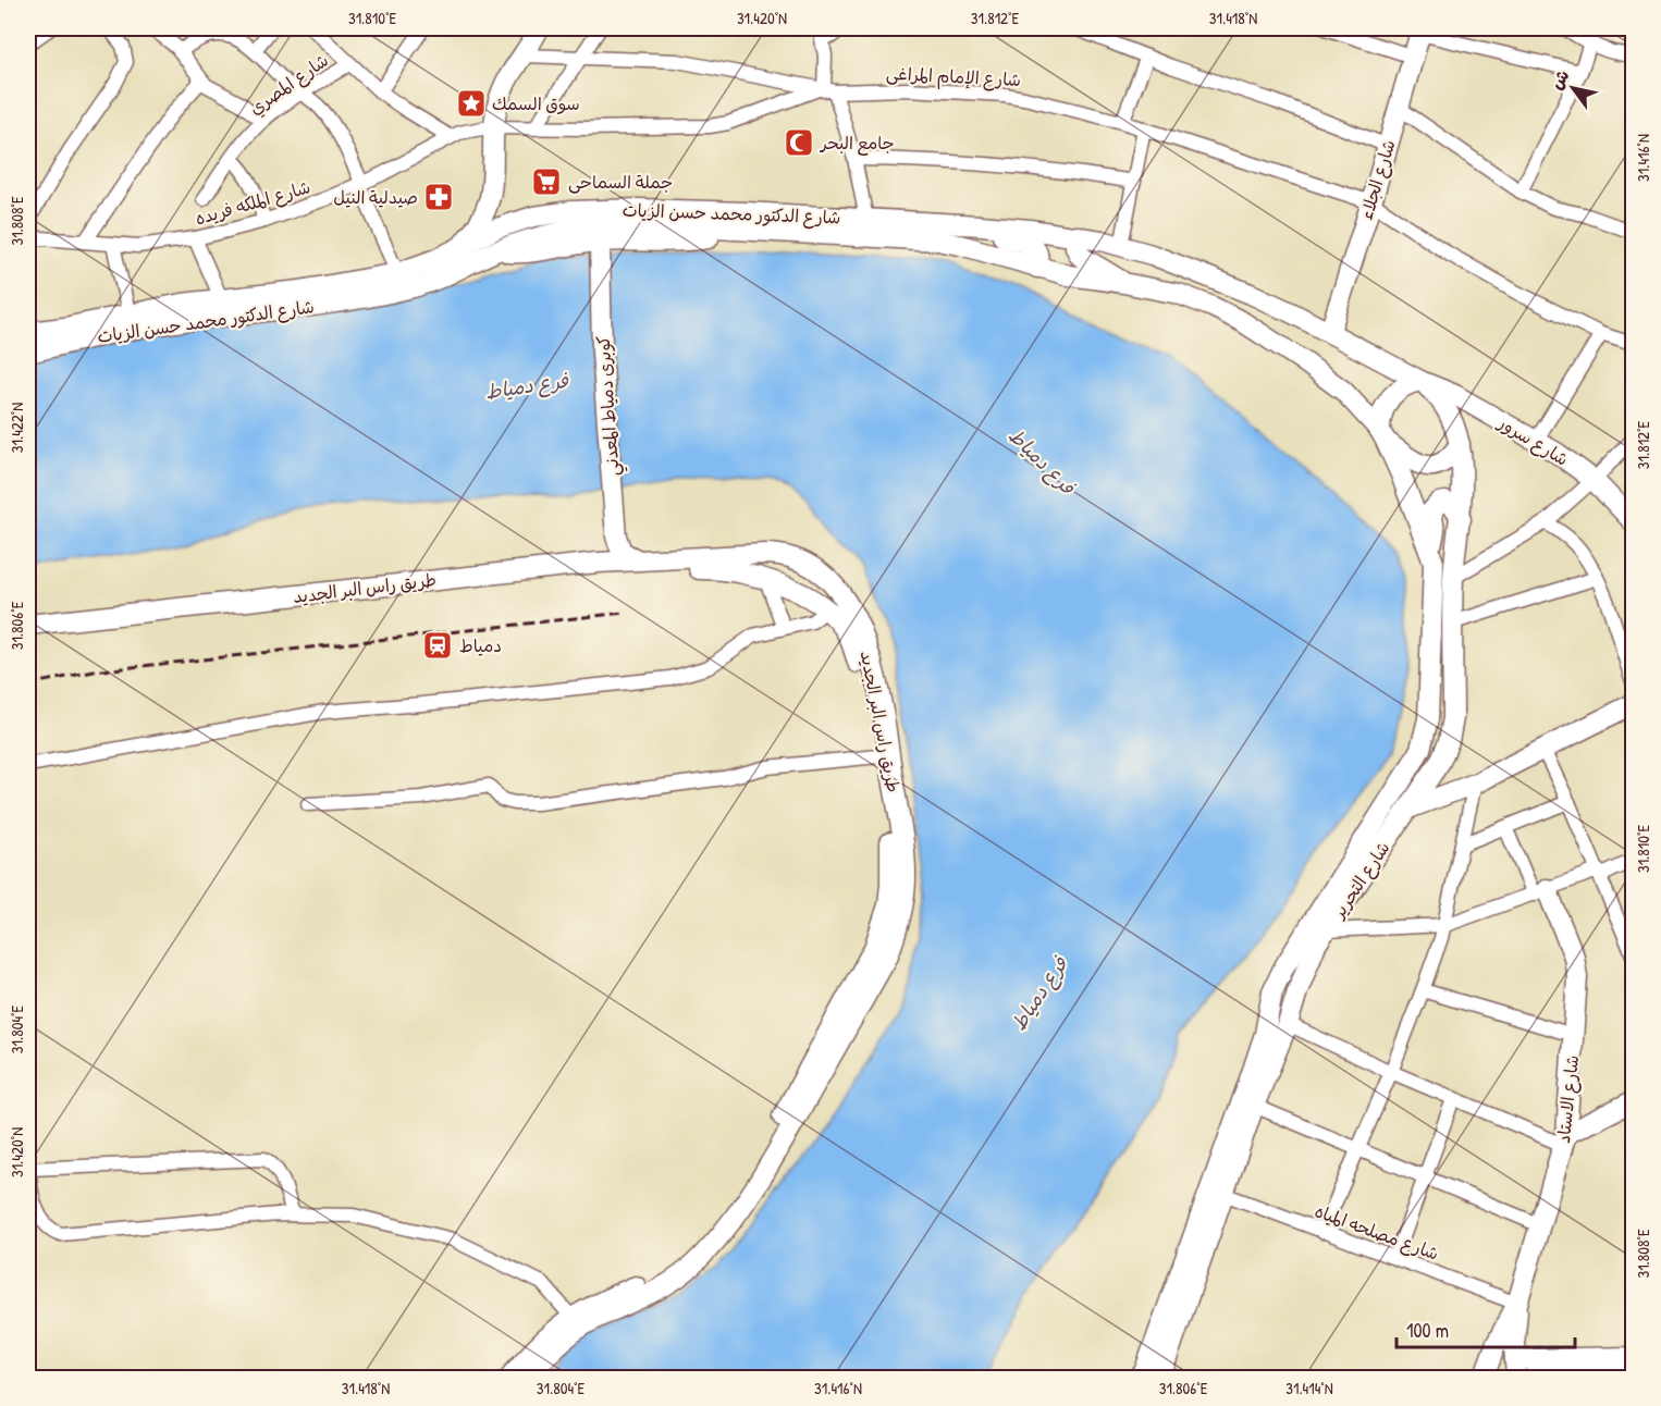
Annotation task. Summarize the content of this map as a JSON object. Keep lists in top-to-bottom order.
{
  "streets": {
    "street": [
      "شارع الإمام المراغى",
      "شارع المصري",
      "شارع الجلاء",
      "شارع الملكه فريده",
      "شارع الدكتور محمد حسن الزيات",
      "كوبرى دمياط المعدني",
      "شارع سرور",
      "طريق راس البر الجديد",
      "شارع التحرير",
      "شارع الاستاد",
      "شارع مصلحه المياه"
    ]
  },
  "crossings": [
    ["شارع الإمام المراغى", "شارع الجلاء"],
    ["شارع الإمام المراغى", "شارع الملكه فريده"],
    ["شارع الجلاء", "شارع الدكتور محمد حسن الزيات"],
    ["شارع الدكتور محمد حسن الزيات", "شارع سرور"],
    ["شارع الدكتور محمد حسن الزيات", "شارع التحرير"],
    ["كوبرى دمياط المعدني", "طريق راس البر الجديد"],
    ["شارع سرور", "شارع التحرير"],
    ["شارع التحرير", "شارع مصلحه المياه"],
    ["شارع الاستاد", "شارع مصلحه المياه"]
  ],
  "water": ["فرع دمياط"],
  "places": {
    "place": ["سوق السمك"],
    "mosque": ["جامع البحر"],
    "supermarket": ["جملة السماحى"],
    "pharmacy": ["صيدلية النيل"],
    "station": ["دمياط"]
  },
  "scale_bar": "100 m",
  "north": "top left",
  "coordinates": [
    "31.810°E",
    "31.420°N",
    "31.812°E",
    "31.418°N",
    "31.416°N",
    "31.808°E",
    "31.422°N",
    "31.806°E",
    "31.804°E",
    "31.414°N"
  ]
}
